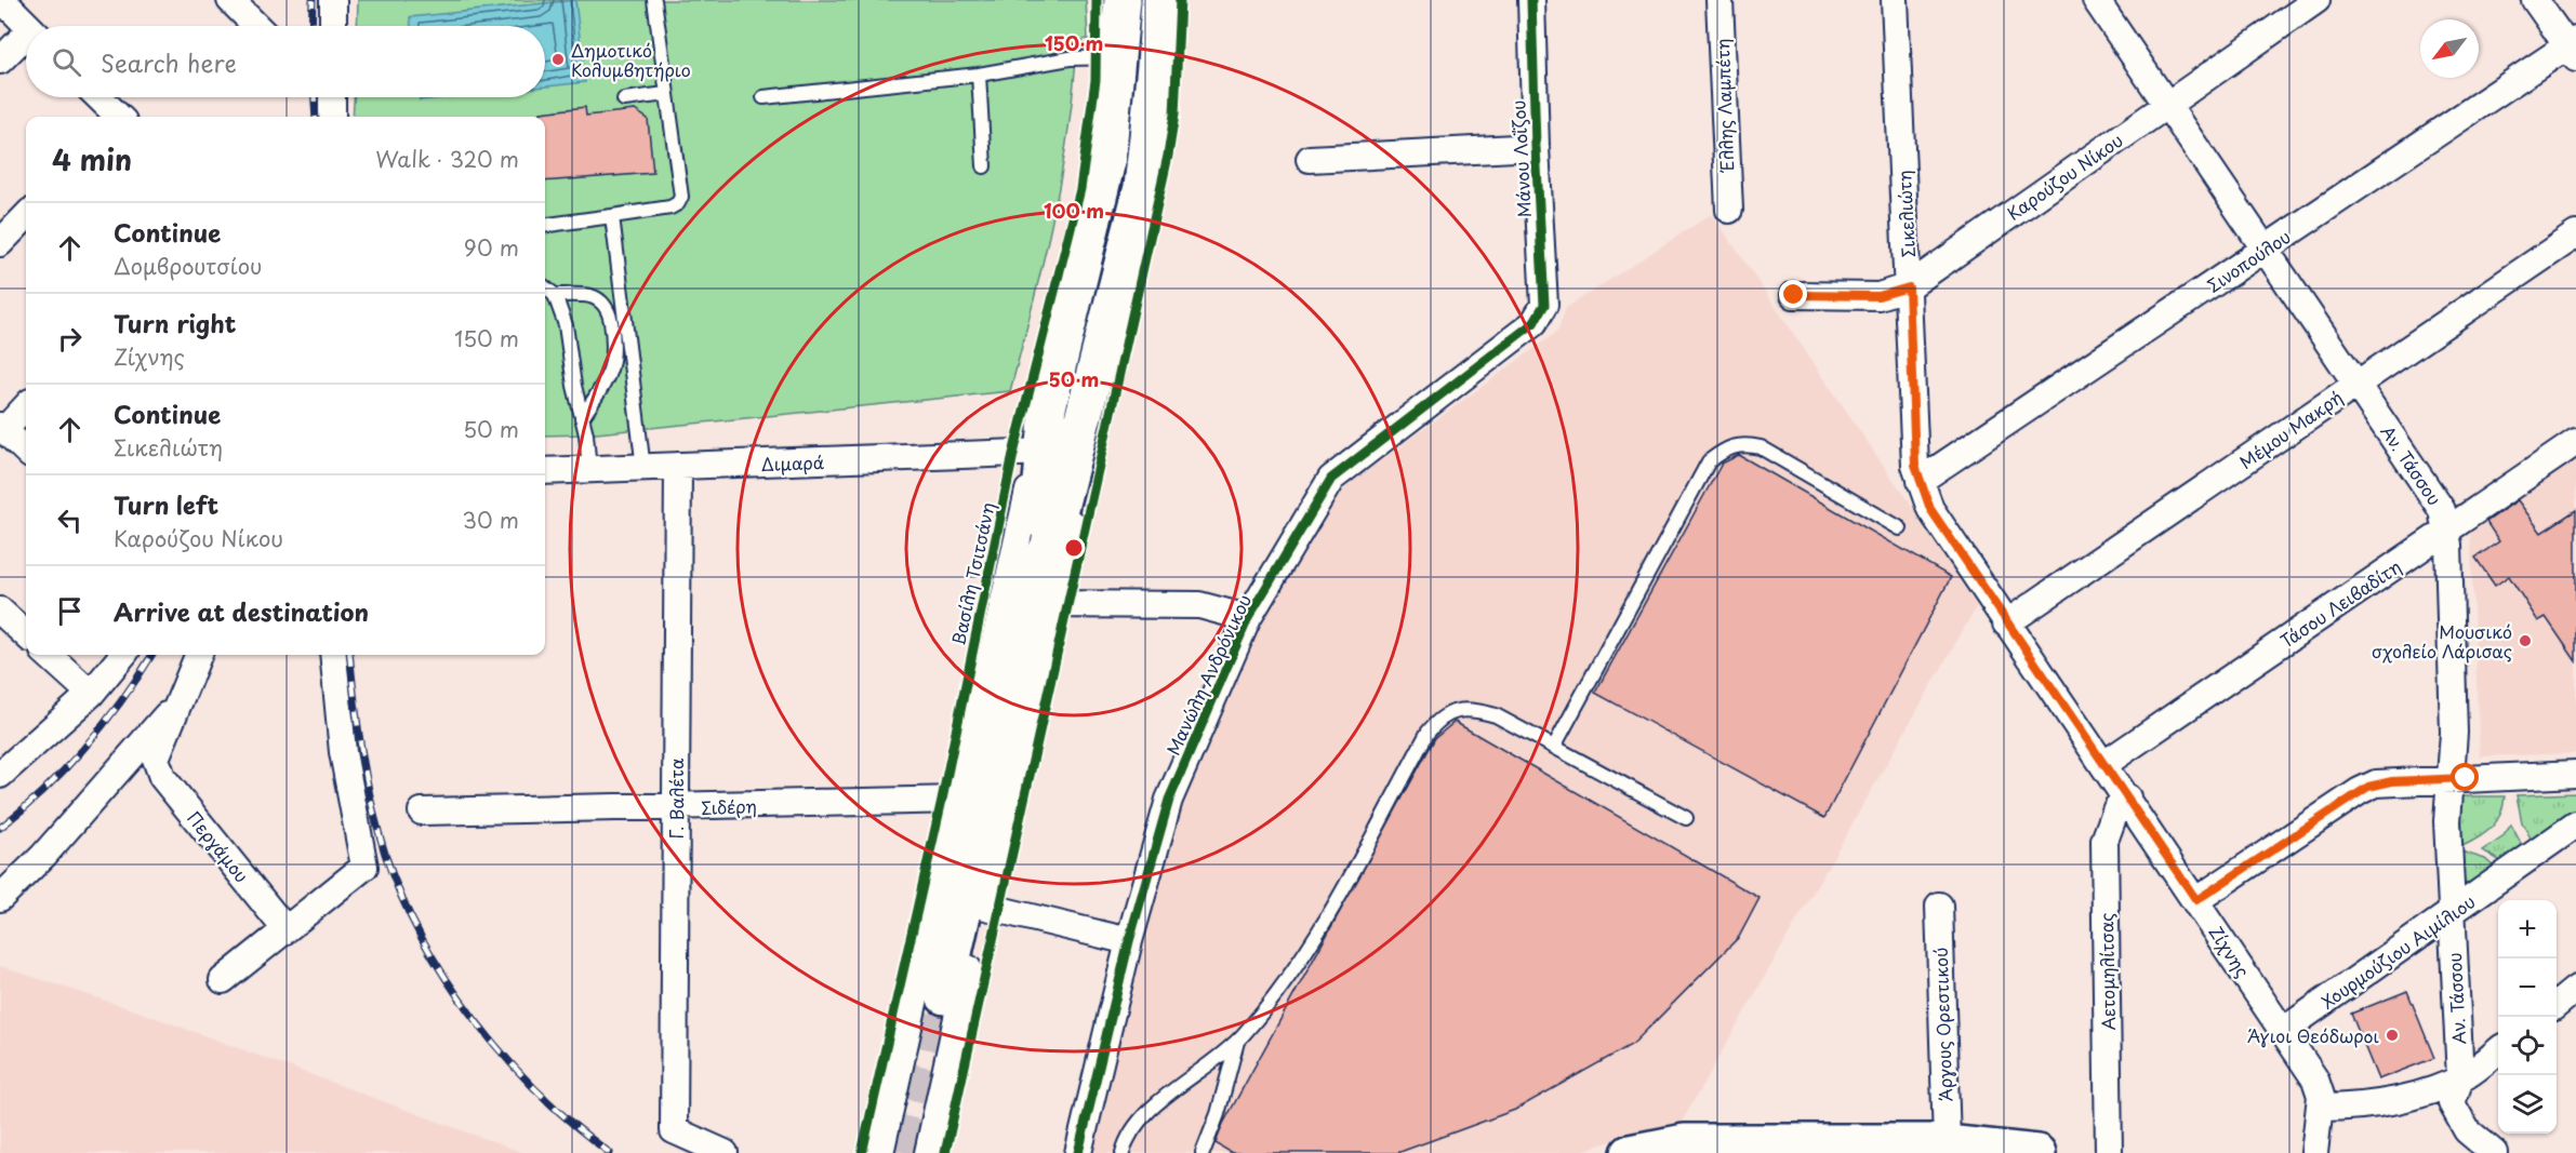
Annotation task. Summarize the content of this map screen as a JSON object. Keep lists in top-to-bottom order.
{
  "streets": {
    "street": [
      "Έλλης Λαμπέτη",
      "Μάνου Λοΐζου",
      "Καρούζου Νίκου",
      "Σικελιώτη",
      "Σινοπούλου",
      "Μέμου Μακρή",
      "Διμαρά",
      "Αν. Τάσσου",
      "Βασίλη Τσιτσάνη",
      "Τάσου Λειβαδίτη",
      "Μανώλη Ανδρόνικου",
      "Γ. Βαλέτα",
      "Σιδέρη",
      "Περγάμου",
      "Ζίχνης",
      "Χουρμούζιου Αιμίλιου",
      "Αετομηλίτσας",
      "Άργους Ορεστικού"
    ]
  },
  "crossings": [
    ["Μάνου Λοΐζου", "Μανώλη Ανδρόνικου"],
    ["Καρούζου Νίκου", "Σικελιώτη"],
    ["Καρούζου Νίκου", "Αν. Τάσσου"],
    ["Σικελιώτη", "Σινοπούλου"],
    ["Σικελιώτη", "Ζίχνης"],
    ["Σινοπούλου", "Αν. Τάσσου"],
    ["Σινοπούλου", "Ζίχνης"],
    ["Μέμου Μακρή", "Αν. Τάσσου"],
    ["Μέμου Μακρή", "Ζίχνης"],
    ["Διμαρά", "Βασίλη Τσιτσάνη"],
    ["Διμαρά", "Γ. Βαλέτα"],
    ["Αν. Τάσσου", "Τάσου Λειβαδίτη"],
    ["Αν. Τάσσου", "Χουρμούζιου Αιμίλιου"],
    ["Βασίλη Τσιτσάνη", "Σιδέρη"],
    ["Τάσου Λειβαδίτη", "Ζίχνης"],
    ["Γ. Βαλέτα", "Σιδέρη"],
    ["Ζίχνης", "Χουρμούζιου Αιμίλιου"],
    ["Ζίχνης", "Αετομηλίτσας"]
  ],
  "places": ["Δημοτικό Κολυμβητήριο", "Μουσικό σχολείο Λάρισας", "Άγιοι Θεόδωροι"],
  "north": "bottom left",
  "page": {
    "search": "Search here",
    "heading": ["4 min", "Walk · 320 m"],
    "list": [
      ["Continue", "Δομβρουτσίου", "90 m"],
      ["Turn right", "Ζίχνης", "150 m"],
      ["Continue", "Σικελιώτη", "50 m"],
      ["Turn left", "Καρούζου Νίκου", "30 m"],
      "Arrive at destination"
    ],
    "map_buttons": ["+", "−"]
  },
  "rings": ["150 m", "100 m", "50 m"]
}
